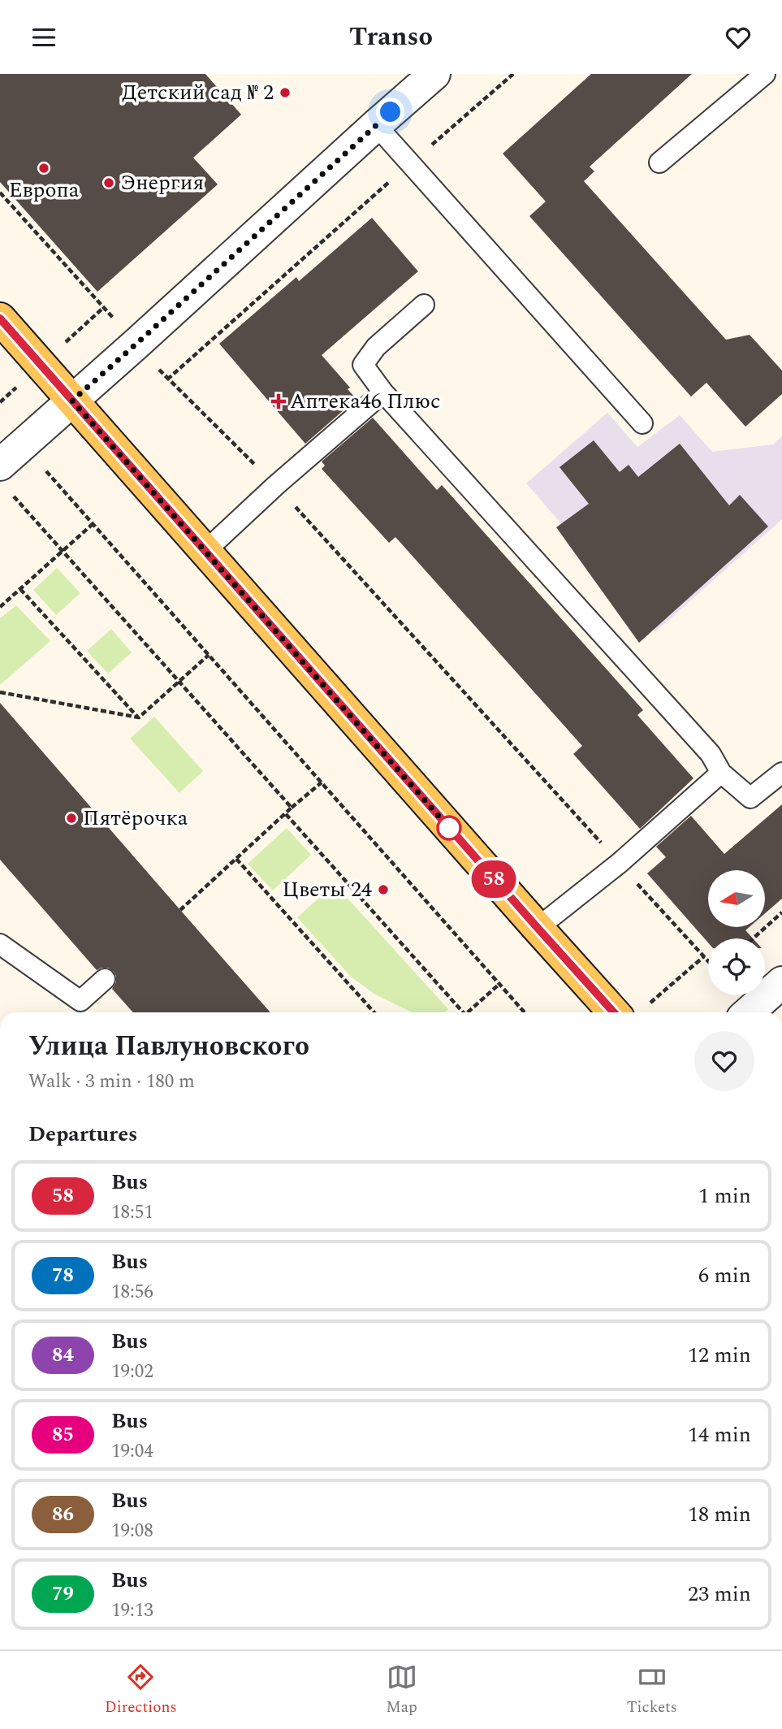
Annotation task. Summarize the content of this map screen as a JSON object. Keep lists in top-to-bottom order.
{
  "places": {
    "other": [
      "Детский сад № 2",
      "Европа",
      "Энергия",
      "Пятёрочка",
      "Цветы 24"
    ],
    "health": ["Аптека46 Плюс"]
  },
  "lines": ["bus line 58"],
  "north": "left",
  "page": {
    "header": "Transo",
    "on_map": "58",
    "heading": [
      ["Улица Павлуновского", "Walk · 3 min · 180 m"],
      "Departures"
    ],
    "list": [
      {
        "mark": "58",
        "name": "Bus",
        "note": "18:51",
        "value": "1 min"
      },
      {
        "mark": "78",
        "name": "Bus",
        "note": "18:56",
        "value": "6 min"
      },
      {
        "mark": "84",
        "name": "Bus",
        "note": "19:02",
        "value": "12 min"
      },
      {
        "mark": "85",
        "name": "Bus",
        "note": "19:04",
        "value": "14 min"
      },
      {
        "mark": "86",
        "name": "Bus",
        "note": "19:08",
        "value": "18 min"
      },
      {
        "mark": "79",
        "name": "Bus",
        "note": "19:13",
        "value": "23 min"
      }
    ],
    "tabs": ["Directions", "Map", "Tickets"]
  }
}
